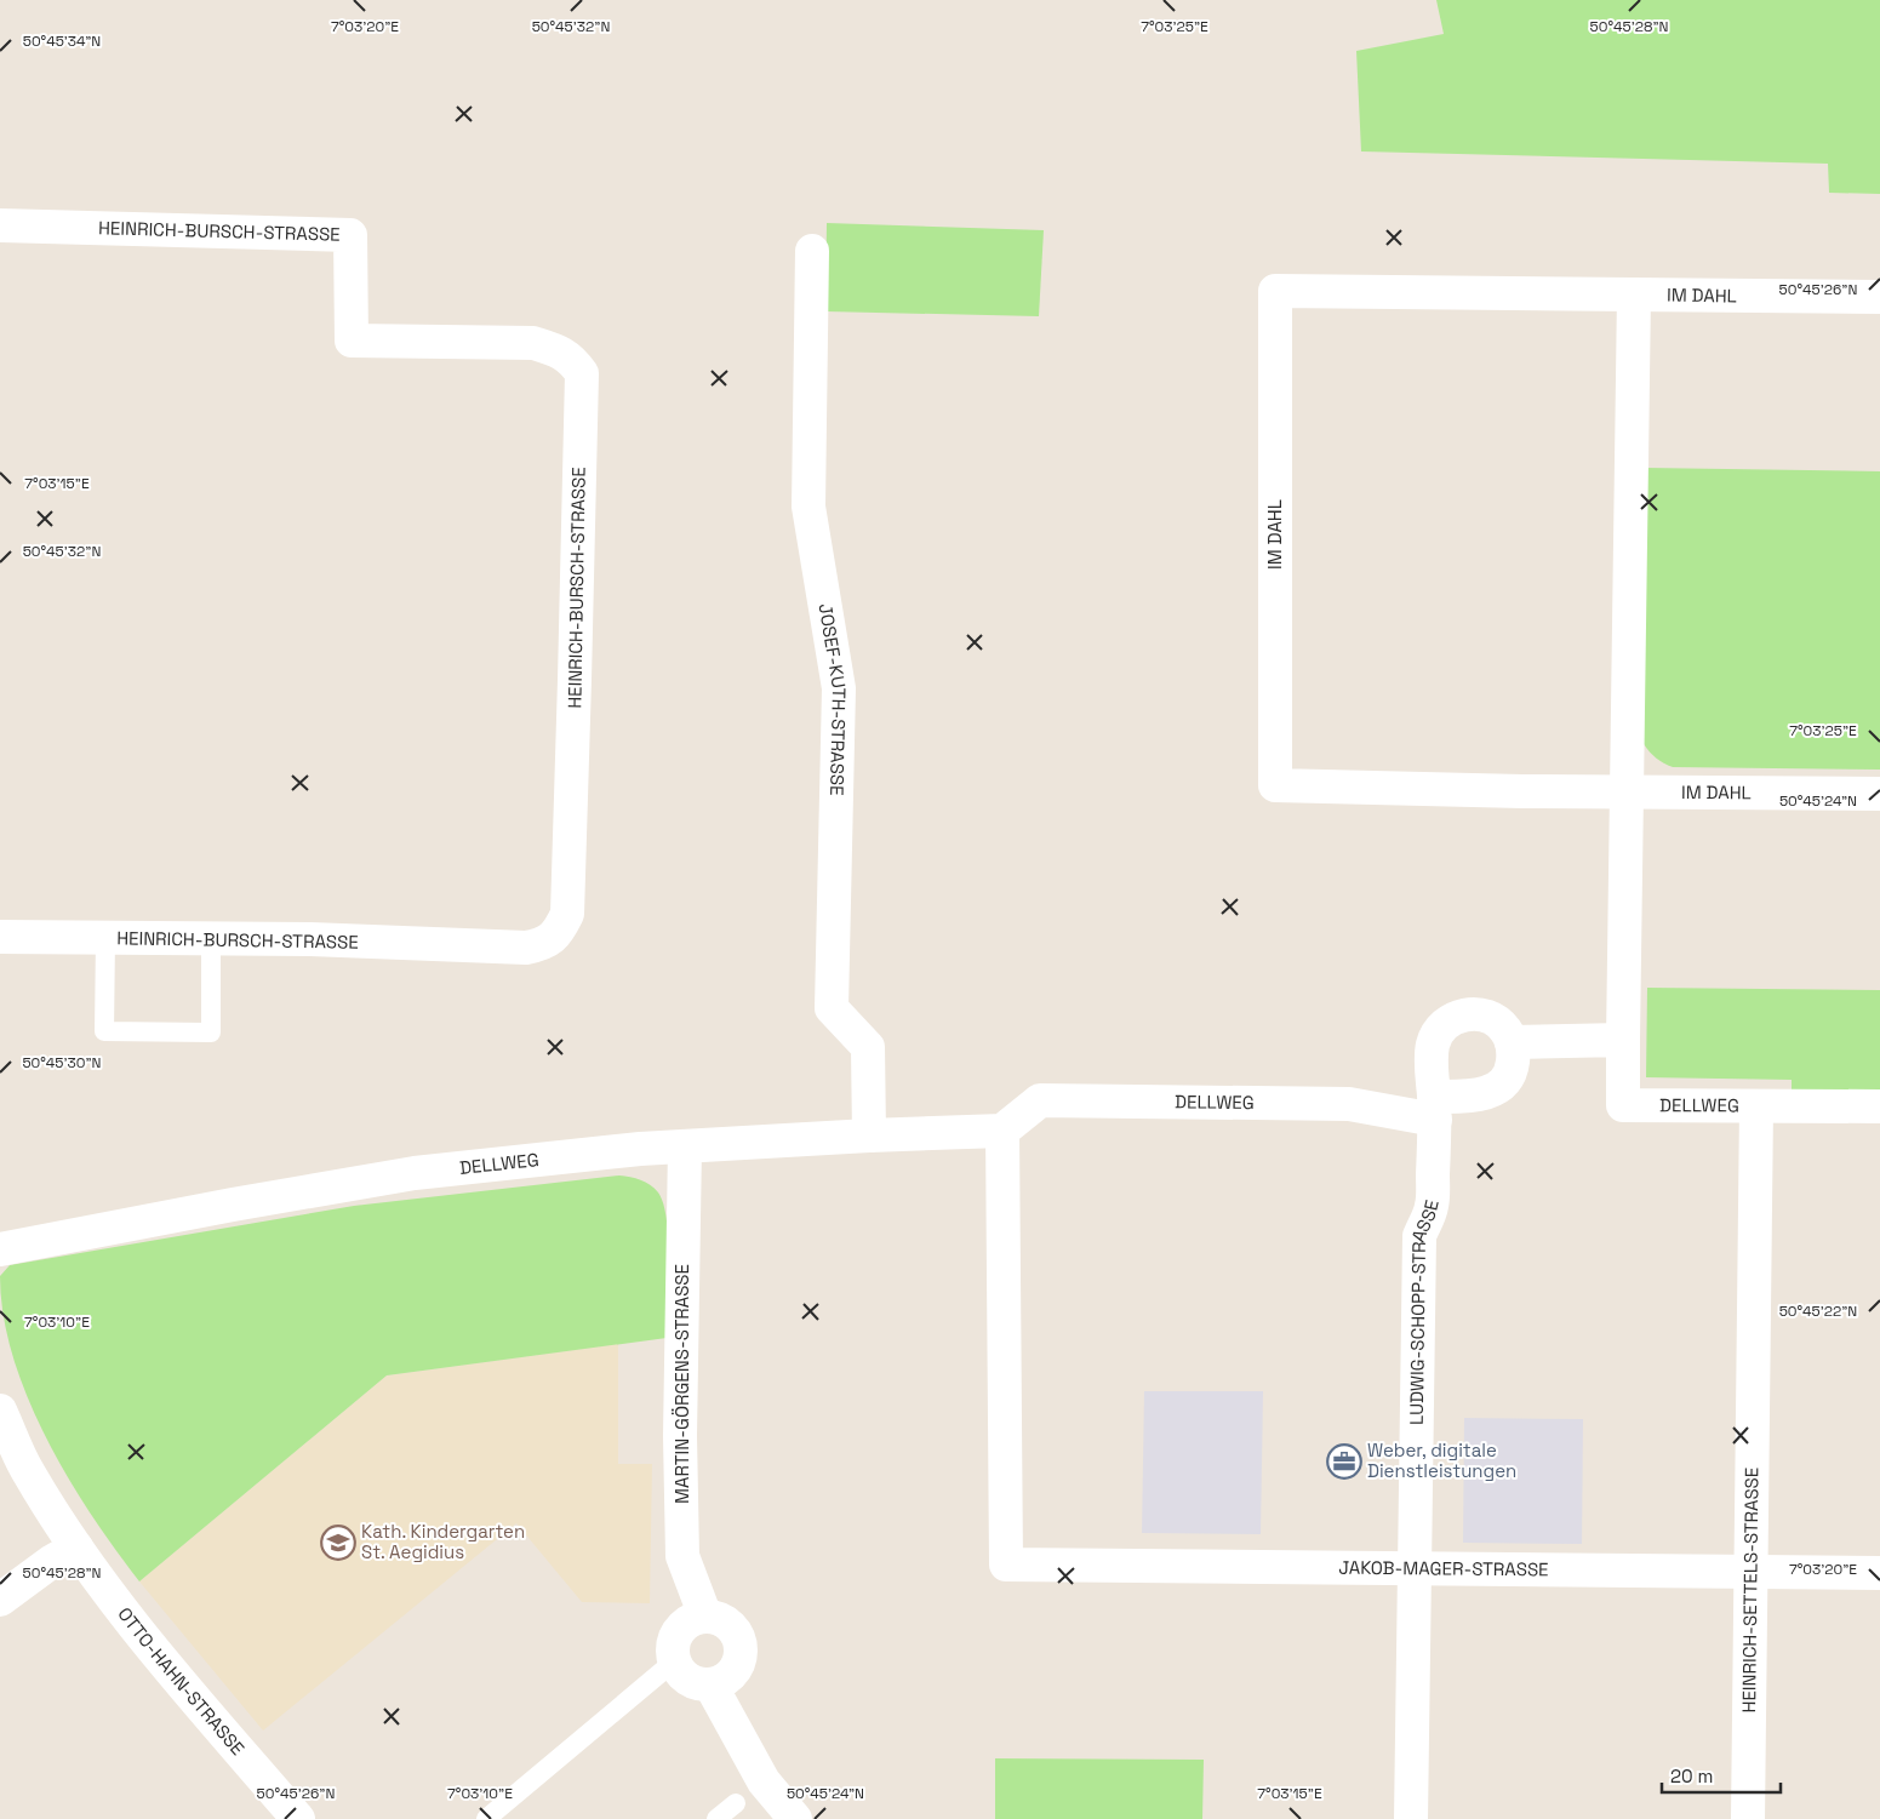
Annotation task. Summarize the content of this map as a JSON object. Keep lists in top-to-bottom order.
{
  "streets": {
    "street": [
      "HEINRICH-BURSCH-STRASSE",
      "IM DAHL",
      "JOSEF-KUTH-STRASSE",
      "DELLWEG",
      "LUDWIG-SCHOPP-STRASSE",
      "MARTIN-GÖRGENS-STRASSE",
      "JAKOB-MAGER-STRASSE",
      "HEINRICH-SETTELS-STRASSE",
      "OTTO-HAHN-STRASSE"
    ]
  },
  "crossings": [
    ["JOSEF-KUTH-STRASSE", "DELLWEG"],
    ["DELLWEG", "LUDWIG-SCHOPP-STRASSE"],
    ["DELLWEG", "MARTIN-GÖRGENS-STRASSE"],
    ["DELLWEG", "JAKOB-MAGER-STRASSE"],
    ["DELLWEG", "HEINRICH-SETTELS-STRASSE"],
    ["LUDWIG-SCHOPP-STRASSE", "JAKOB-MAGER-STRASSE"],
    ["JAKOB-MAGER-STRASSE", "HEINRICH-SETTELS-STRASSE"]
  ],
  "places": {
    "office": ["Weber, digitale Dienstleistungen"],
    "school or university": ["Kath. Kindergarten St. Aegidius"]
  },
  "scale_bar": "20 m",
  "coordinates": [
    "50°45'32\"N",
    "50°45'28\"N",
    "7°03'25\"E",
    "7°03'20\"E",
    "50°45'34\"N",
    "50°45'26\"N",
    "7°03'15\"E",
    "50°45'24\"N",
    "50°45'30\"N",
    "50°45'22\"N",
    "7°03'10\"E"
  ]
}
